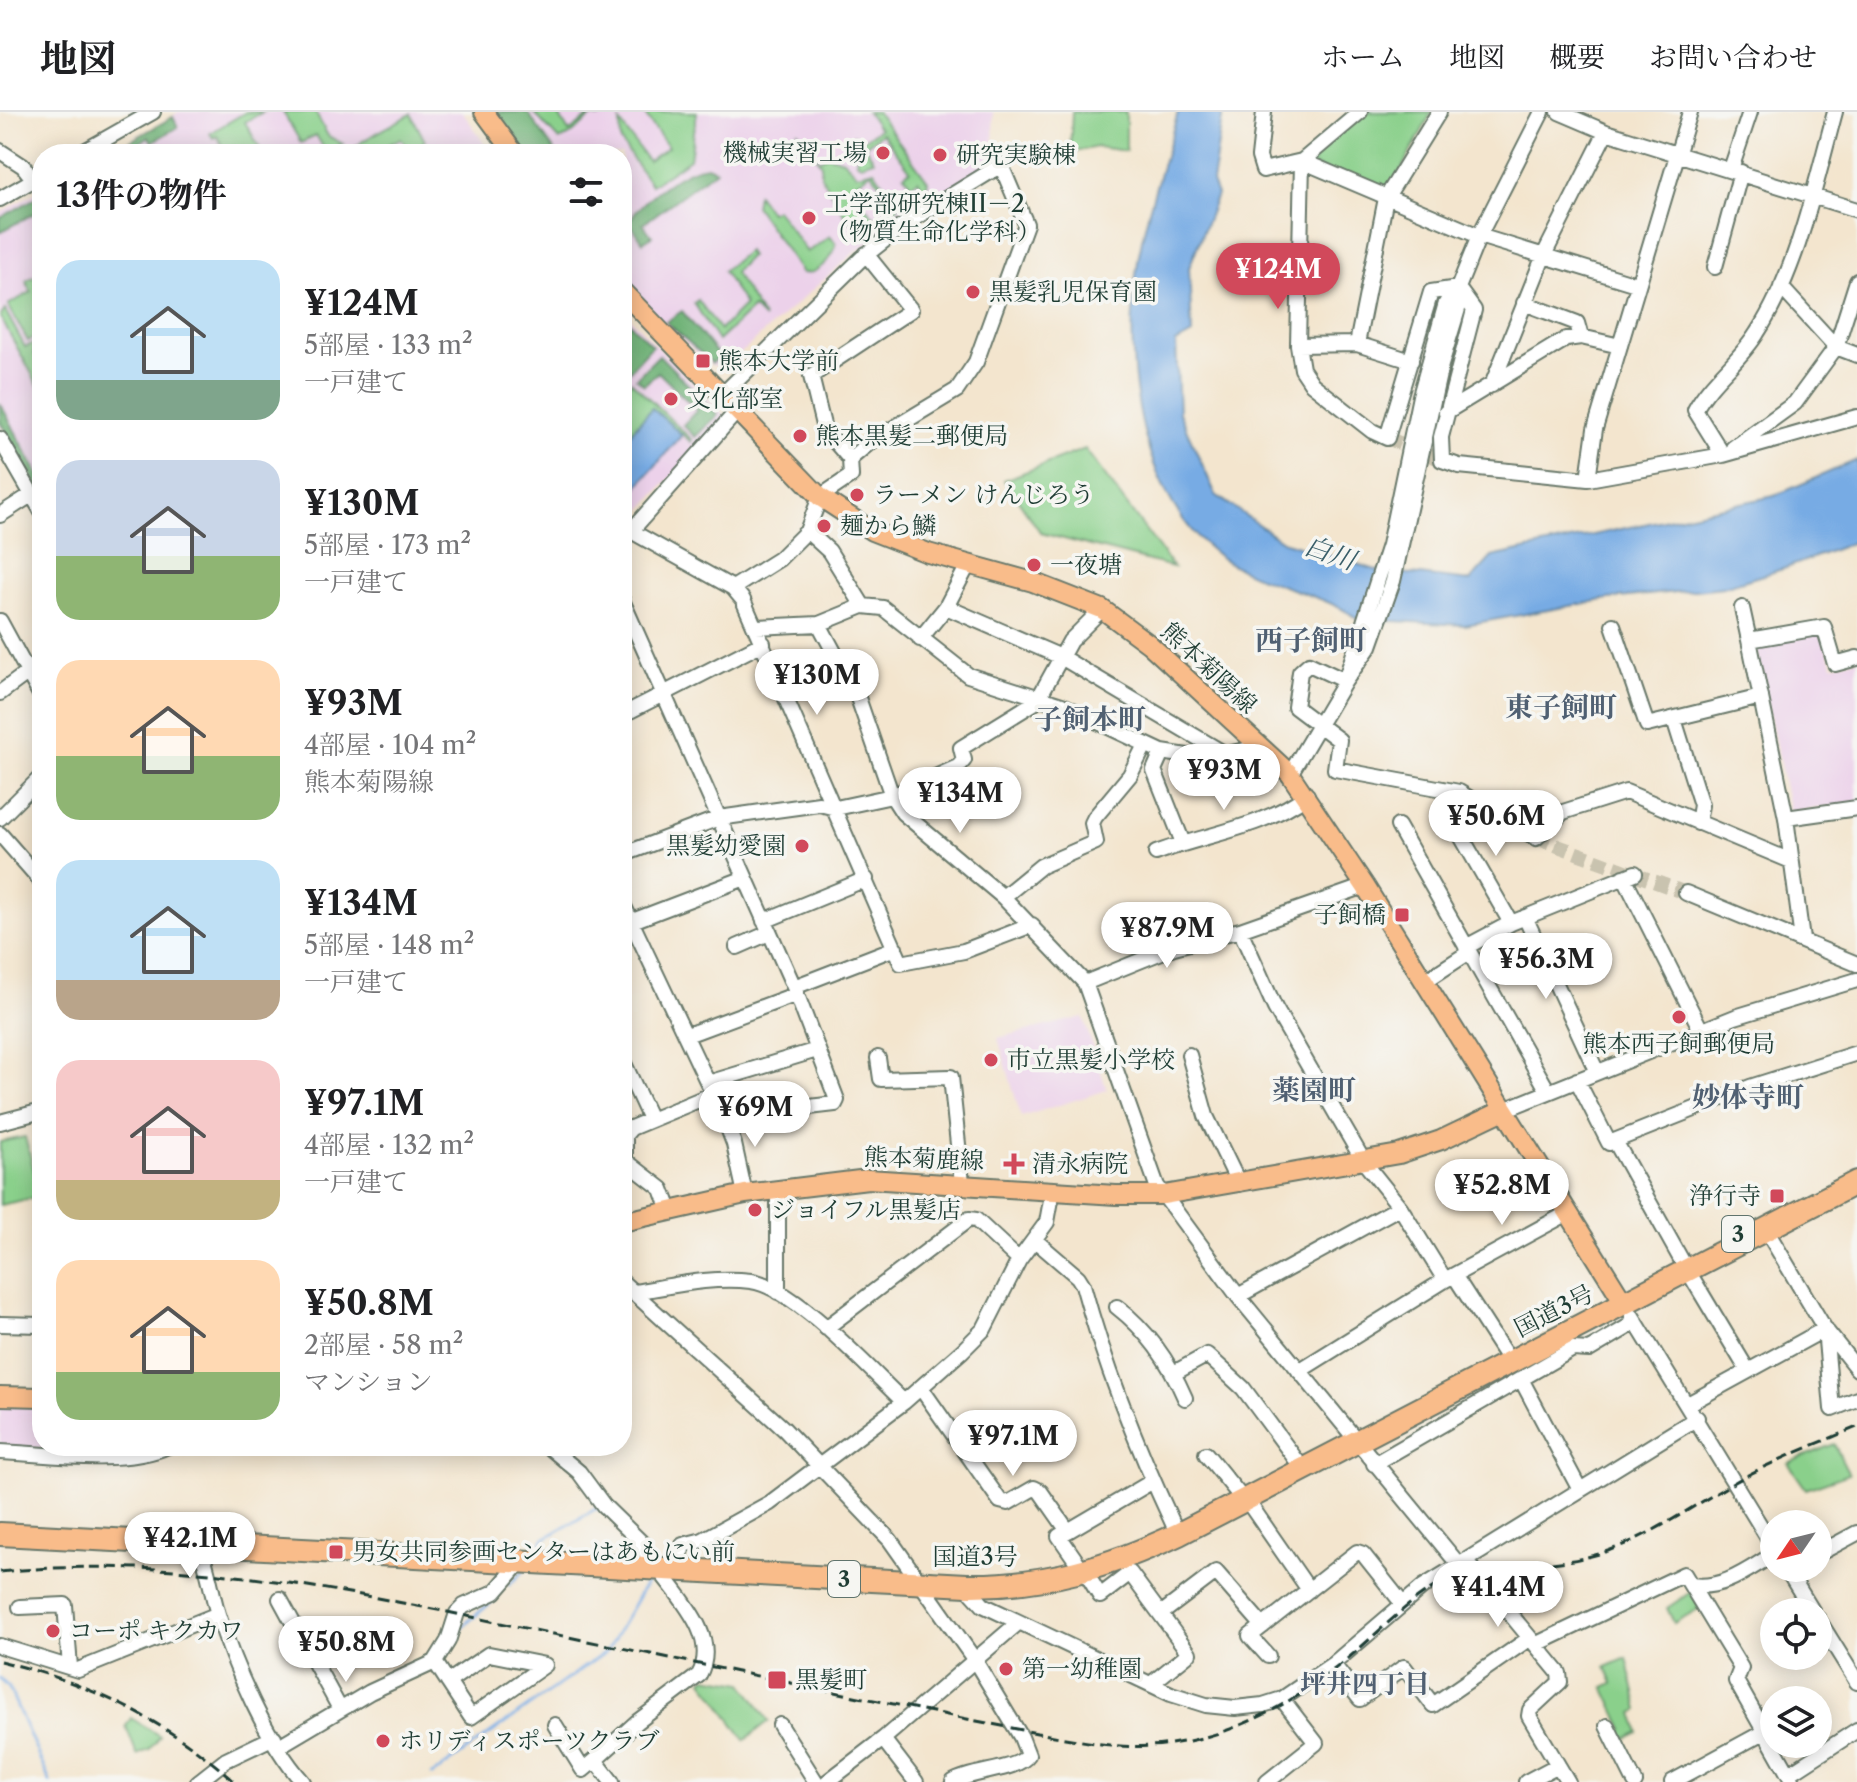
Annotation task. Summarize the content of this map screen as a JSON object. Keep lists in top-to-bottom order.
{
  "streets": {
    "highway": ["3", "国道3号"],
    "main road": ["熊本菊陽線", "熊本菊鹿線"]
  },
  "crossings": [
    ["熊本菊陽線", "熊本菊鹿線"],
    ["熊本菊陽線", "国道3号"]
  ],
  "districts": [
    "西子飼町",
    "東子飼町",
    "子飼本町",
    "薬園町",
    "妙体寺町",
    "坪井四丁目"
  ],
  "water": ["白川"],
  "places": {
    "other": [
      "機械実習工場",
      "研究実験棟",
      "工学部研究棟II－2 （物質生命化学科）",
      "黒髪乳児保育園",
      "文化部室",
      "熊本黒髪二郵便局",
      "ラーメン けんじろう",
      "麺から鱗",
      "一夜塘",
      "黒髪幼愛園",
      "熊本西子飼郵便局",
      "市立黒髪小学校",
      "ジョイフル黒髪店",
      "コーポ キクカワ",
      "第一幼稚園",
      "ホリディスポーツクラブ"
    ],
    "transit": [
      "熊本大学前",
      "子飼橋",
      "浄行寺",
      "男女共同参画センターはあもにい前",
      "黒髪町"
    ],
    "health": ["清永病院"]
  },
  "north": "bottom left",
  "page": {
    "header": "地図",
    "nav": [
      "ホーム",
      "地図",
      "概要",
      "お問い合わせ"
    ],
    "heading": "13件の物件",
    "list": [
      {
        "name": "¥124M",
        "note": "5部屋 · 133 m² · 一戸建て"
      },
      {
        "name": "¥130M",
        "note": "5部屋 · 173 m² · 一戸建て"
      },
      {
        "name": "¥93M",
        "note": "4部屋 · 104 m² · 熊本菊陽線"
      },
      {
        "name": "¥134M",
        "note": "5部屋 · 148 m² · 一戸建て"
      },
      {
        "name": "¥97.1M",
        "note": "4部屋 · 132 m² · 一戸建て"
      },
      {
        "name": "¥50.8M",
        "note": "2部屋 · 58 m² · マンション"
      }
    ],
    "price": [
      "¥124M",
      "¥130M",
      "¥93M",
      "¥134M",
      "¥50.6M",
      "¥87.9M",
      "¥56.3M",
      "¥69M",
      "¥52.8M",
      "¥97.1M",
      "¥42.1M",
      "¥41.4M",
      "¥50.8M"
    ]
  }
}
